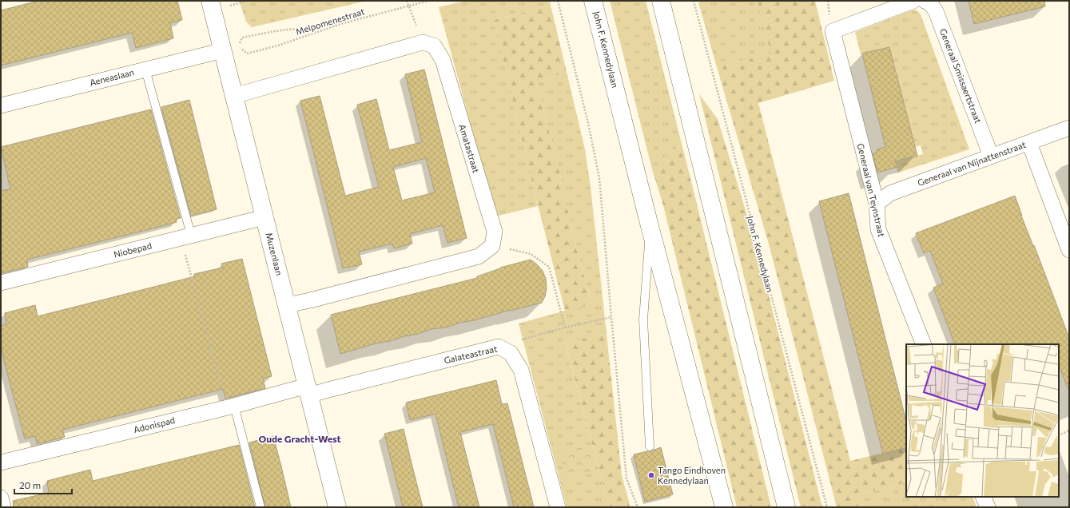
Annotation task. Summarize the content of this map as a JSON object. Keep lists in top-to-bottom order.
{
  "streets": {
    "main road": ["John F. Kennedylaan", "Muzenlaan"],
    "street": [
      "Generaal Smissaertstraat",
      "Aeneaslaan",
      "Amatastraat",
      "Generaal van Nijnattenstraat",
      "Generaal van Teynstraat",
      "Niobepad",
      "Galateastraat",
      "Adonispad"
    ],
    "path": ["Melpomenestraat"]
  },
  "crossings": [
    ["Melpomenestraat", "Aeneaslaan"],
    ["Melpomenestraat", "Muzenlaan"],
    ["Generaal Smissaertstraat", "Generaal van Nijnattenstraat"],
    ["Aeneaslaan", "Muzenlaan"],
    ["Generaal van Nijnattenstraat", "Generaal van Teynstraat"],
    ["Niobepad", "Muzenlaan"],
    ["Muzenlaan", "Galateastraat"],
    ["Muzenlaan", "Adonispad"],
    ["Galateastraat", "Adonispad"]
  ],
  "districts": ["Oude Gracht-West"],
  "places": ["Tango Eindhoven Kennedylaan"],
  "scale_bar": "20 m"
}
